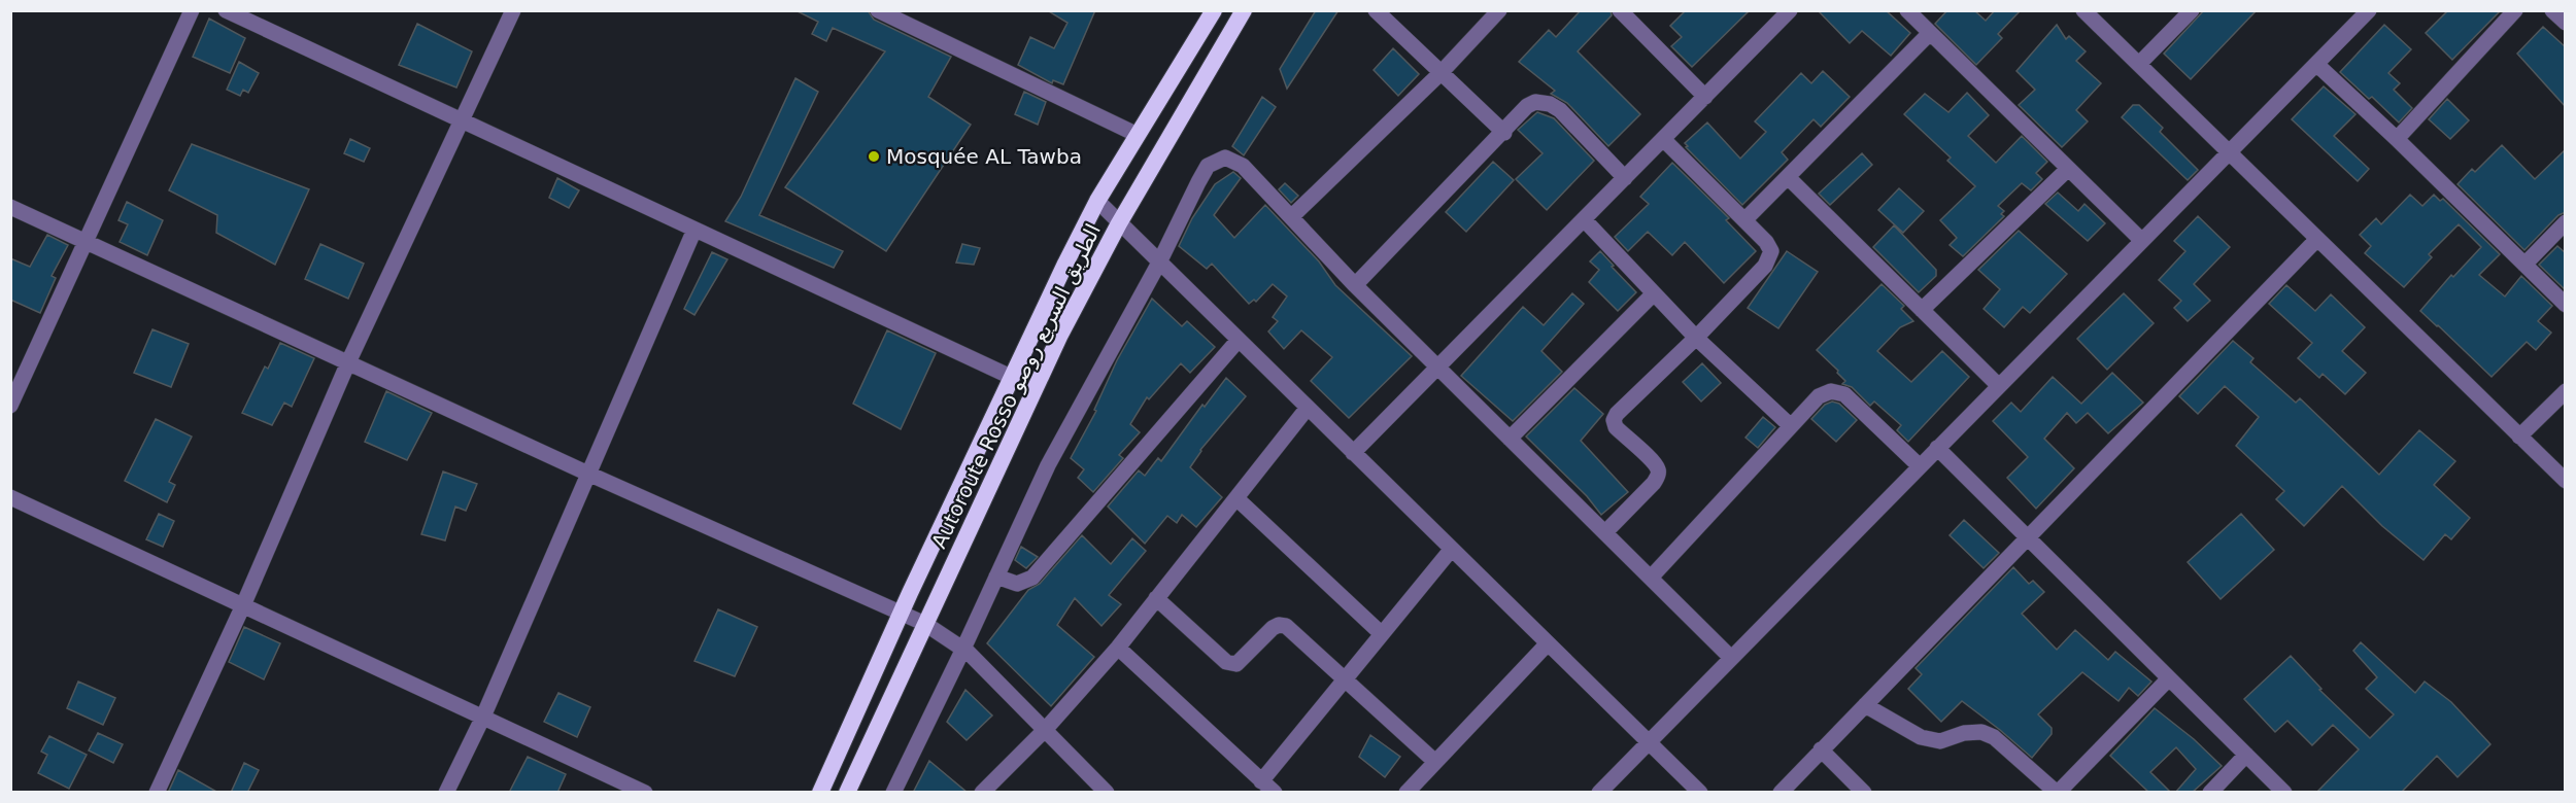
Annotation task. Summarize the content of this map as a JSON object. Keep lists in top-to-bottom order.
{
  "streets": {
    "highway": ["Autoroute Rosso الطريق السريع روصو"]
  },
  "places": ["Mosquée AL Tawba"]
}
